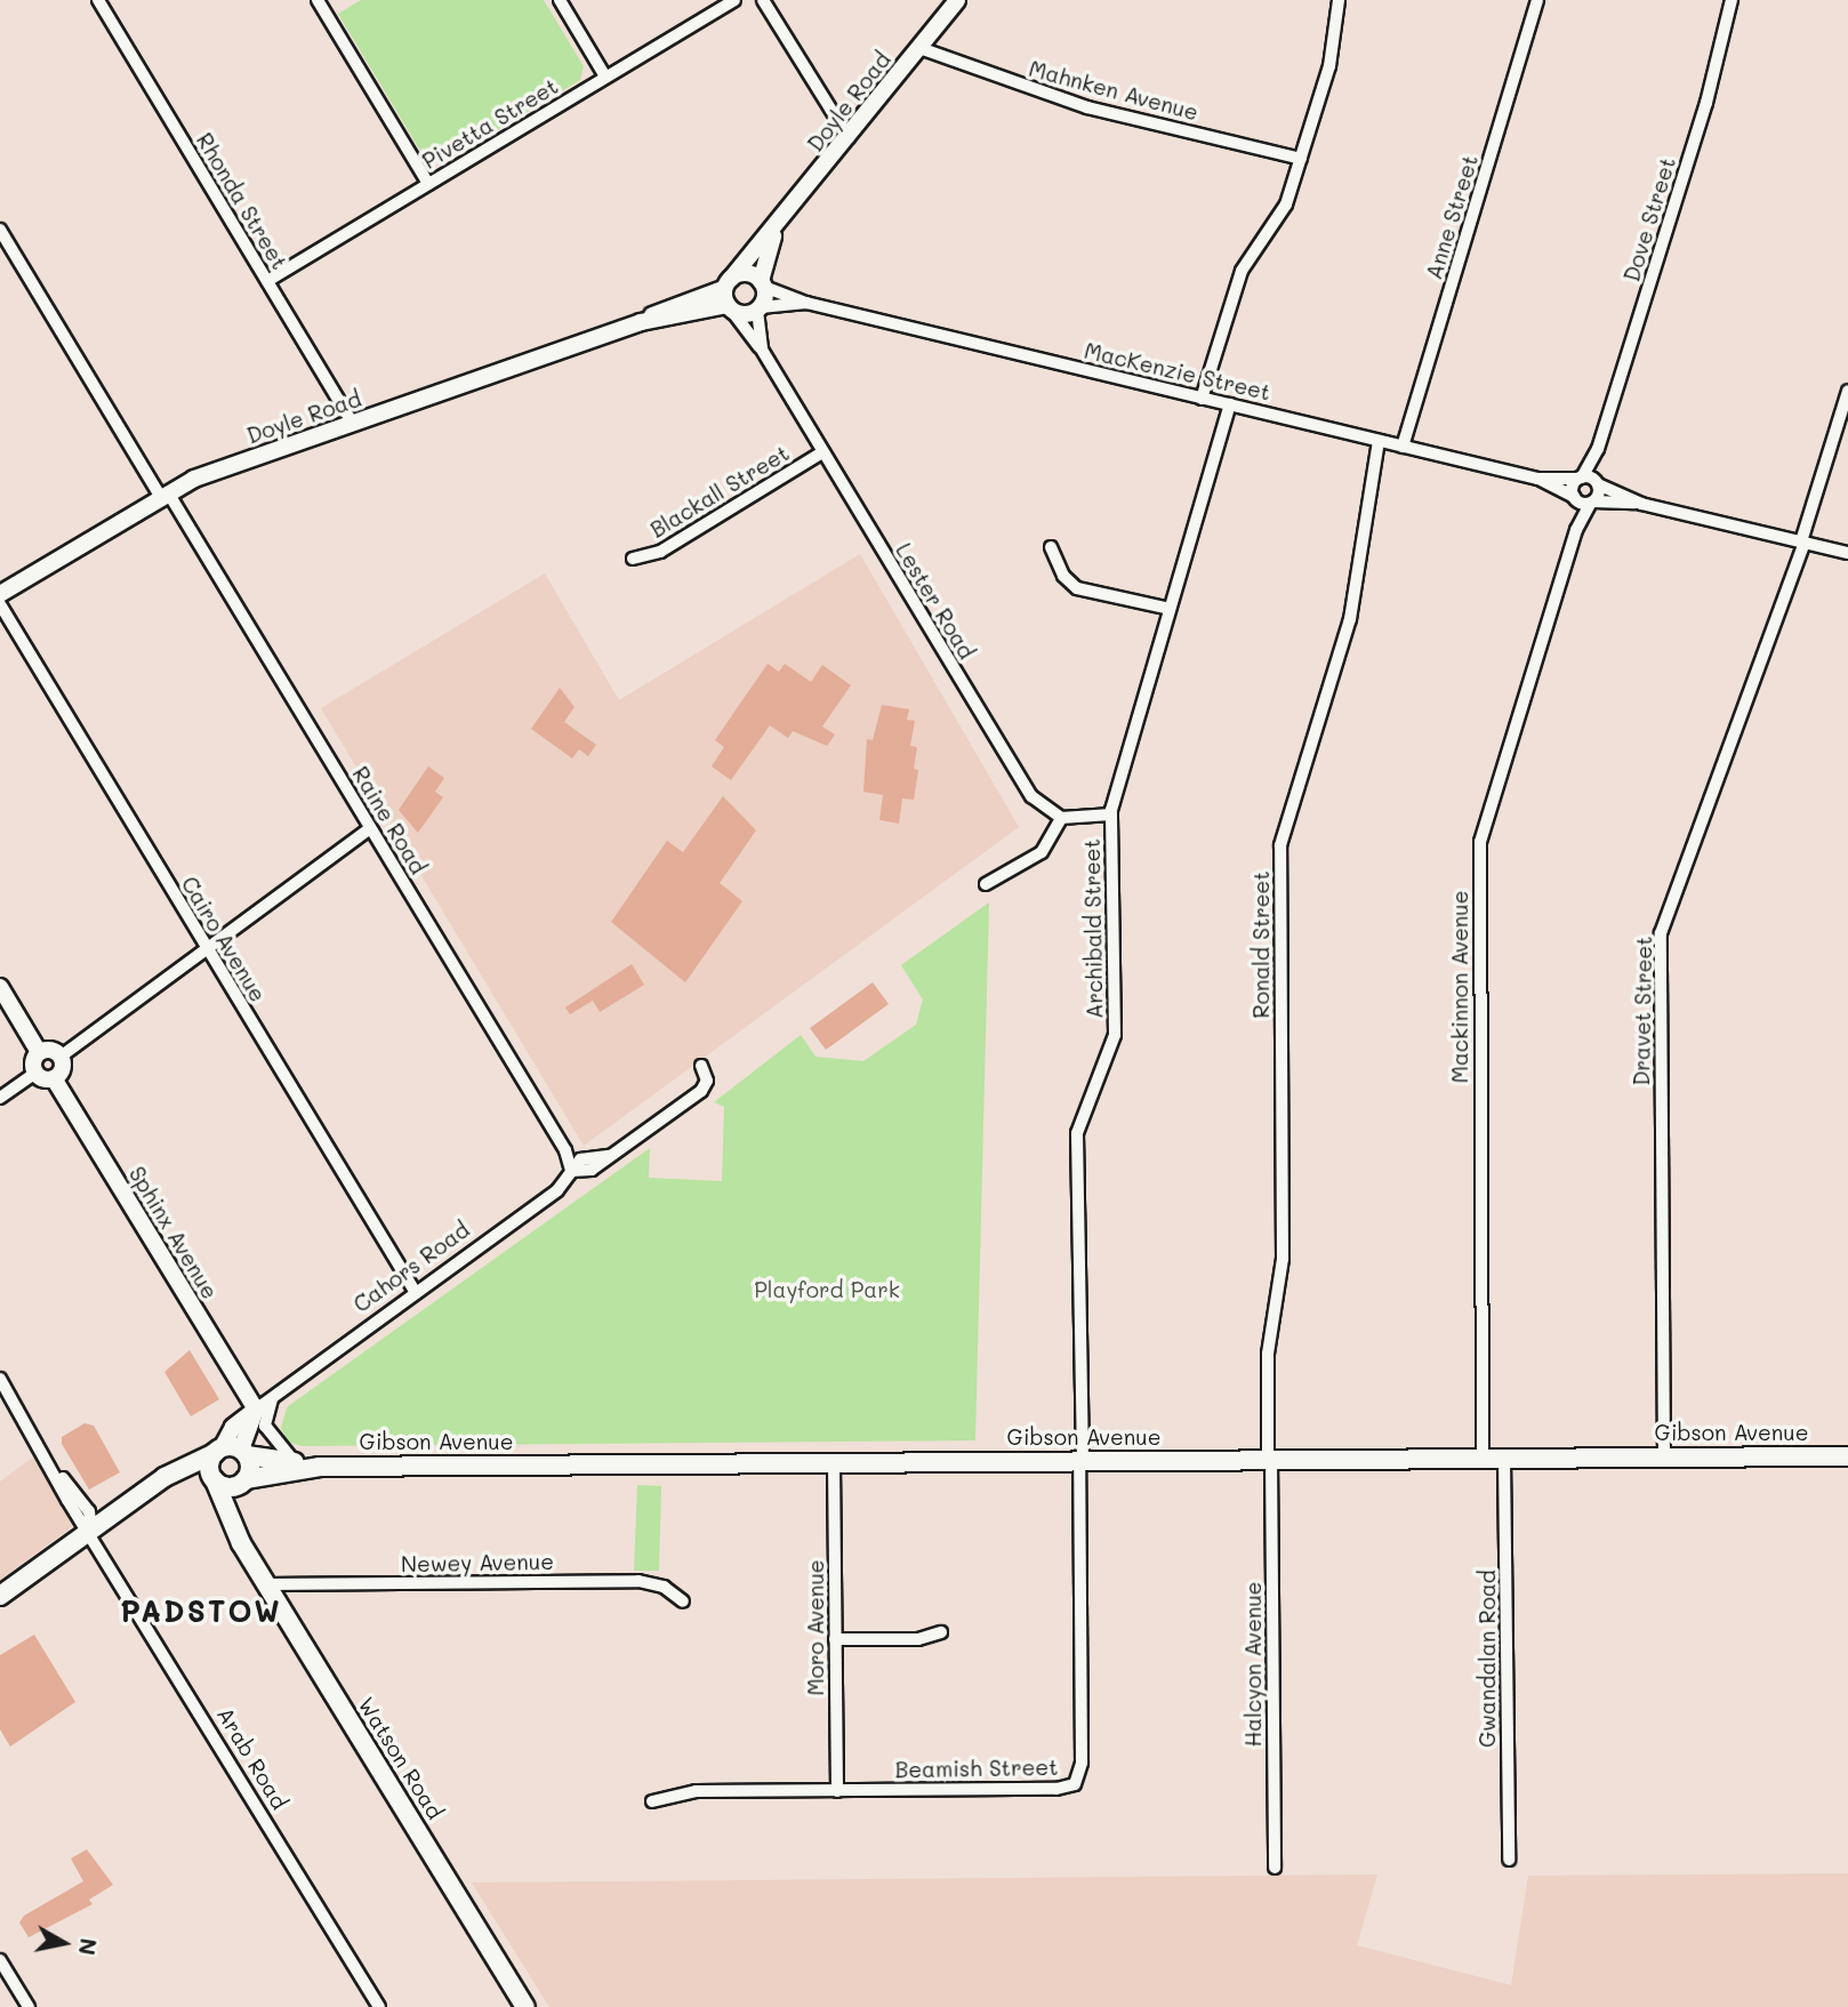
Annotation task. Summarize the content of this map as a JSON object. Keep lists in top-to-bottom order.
{
  "streets": {
    "main road": ["Cahors Road", "Gibson Avenue", "Watson Road"],
    "street": [
      "Mahnken Avenue",
      "Doyle Road",
      "Pivetta Street",
      "Rhonda Street",
      "Anne Street",
      "Dove Street",
      "MacKenzie Street",
      "Blackall Street",
      "Lester Road",
      "Raine Road",
      "Archibald Street",
      "Cairo Avenue",
      "Ronald Street",
      "Mackinnon Avenue",
      "Dravet Street",
      "Sphinx Avenue",
      "Newey Avenue",
      "Moro Avenue",
      "Gwandalan Road",
      "Halcyon Avenue",
      "Arab Road",
      "Beamish Street"
    ]
  },
  "crossings": [
    ["Mahnken Avenue", "Doyle Road"],
    ["Doyle Road", "Rhonda Street"],
    ["Doyle Road", "MacKenzie Street"],
    ["Doyle Road", "Lester Road"],
    ["Doyle Road", "Raine Road"],
    ["Pivetta Street", "Rhonda Street"],
    ["Anne Street", "MacKenzie Street"],
    ["Dove Street", "MacKenzie Street"],
    ["Dove Street", "Mackinnon Avenue"],
    ["MacKenzie Street", "Lester Road"],
    ["MacKenzie Street", "Archibald Street"],
    ["MacKenzie Street", "Ronald Street"],
    ["MacKenzie Street", "Mackinnon Avenue"],
    ["Blackall Street", "Lester Road"],
    ["Raine Road", "Cahors Road"],
    ["Archibald Street", "Gibson Avenue"],
    ["Archibald Street", "Beamish Street"],
    ["Cairo Avenue", "Cahors Road"],
    ["Ronald Street", "Gibson Avenue"],
    ["Ronald Street", "Halcyon Avenue"],
    ["Mackinnon Avenue", "Gibson Avenue"],
    ["Dravet Street", "Gibson Avenue"],
    ["Sphinx Avenue", "Cahors Road"],
    ["Cahors Road", "Gibson Avenue"],
    ["Cahors Road", "Arab Road"],
    ["Gibson Avenue", "Moro Avenue"],
    ["Gibson Avenue", "Gwandalan Road"],
    ["Gibson Avenue", "Halcyon Avenue"],
    ["Gibson Avenue", "Beamish Street"],
    ["Newey Avenue", "Watson Road"],
    ["Moro Avenue", "Beamish Street"]
  ],
  "districts": ["PADSTOW"],
  "parks": ["Playford Park"],
  "north": "right"
}
